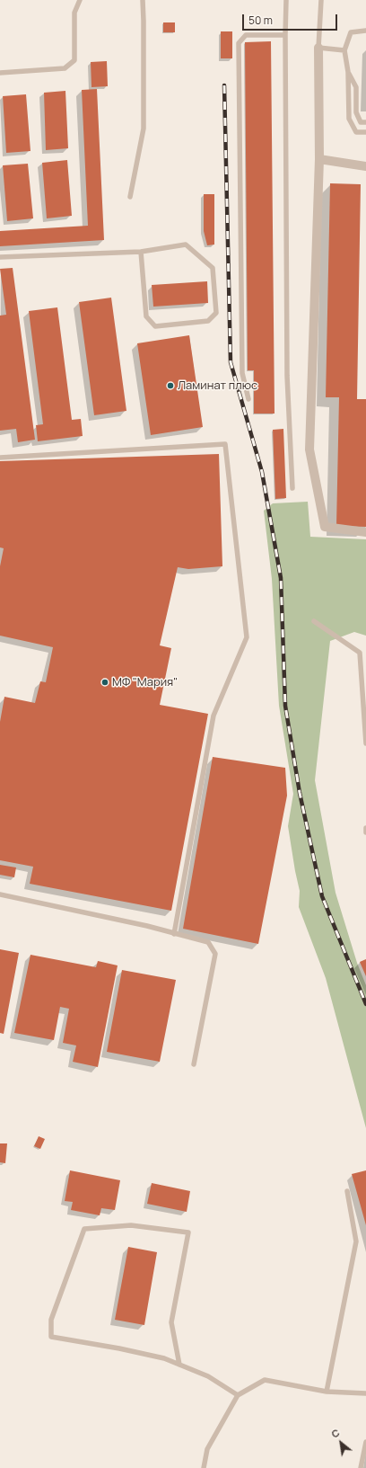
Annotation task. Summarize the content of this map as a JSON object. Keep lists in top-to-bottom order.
{
  "places": ["Ламинат плюс", "МФ \"Мария\""],
  "scale_bar": "50 m",
  "north": "top left"
}
